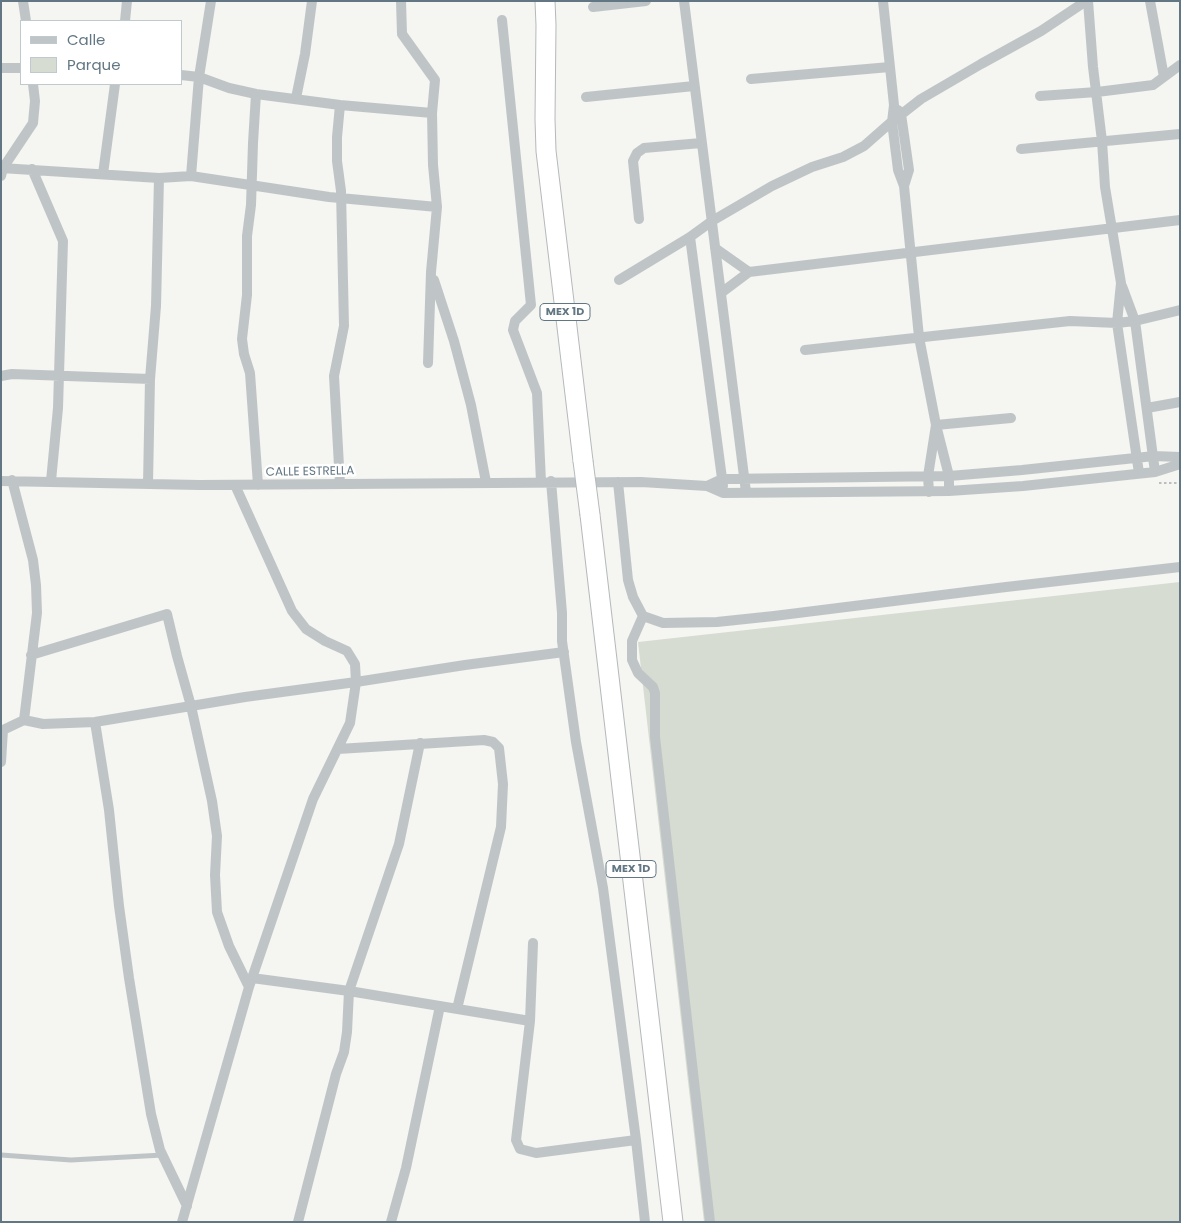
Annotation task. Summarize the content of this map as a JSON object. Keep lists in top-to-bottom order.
{
  "streets": {
    "highway": ["MEX 1D"],
    "street": ["CALLE ESTRELLA"]
  },
  "legend": ["Calle", "Parque"]
}
